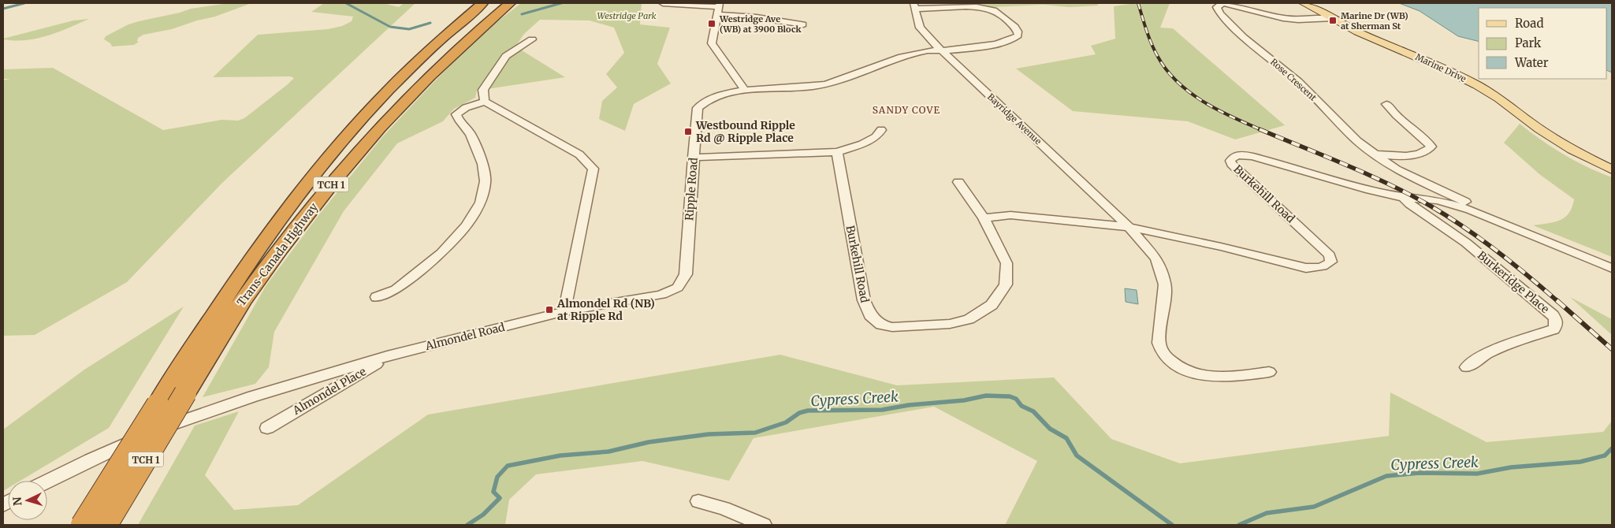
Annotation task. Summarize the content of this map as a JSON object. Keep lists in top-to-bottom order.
{
  "streets": {
    "highway": ["TCH 1", "Trans-Canada Highway"],
    "main road": ["Marine Drive"],
    "street": [
      "Rose Crescent",
      "Bayridge Avenue",
      "Ripple Road",
      "Burkehill Road",
      "Burkeridge Place",
      "Almondel Road",
      "Almondel Place"
    ]
  },
  "crossings": [
    ["Rose Crescent", "Burkehill Road"],
    ["Bayridge Avenue", "Ripple Road"],
    ["Bayridge Avenue", "Burkehill Road"],
    ["Ripple Road", "Almondel Road"],
    ["Burkehill Road", "Burkeridge Place"],
    ["Almondel Road", "Almondel Place"]
  ],
  "districts": ["SANDY COVE"],
  "water": ["Cypress Creek"],
  "parks": ["Westridge Park"],
  "places": {
    "transit": [
      "Marine Dr (WB) at Sherman St",
      "Westridge Ave (WB) at 3900 Block",
      "Westbound Ripple Rd @ Ripple Place",
      "Almondel Rd (NB) at Ripple Rd"
    ]
  },
  "legend": ["Road", "Park", "Water"],
  "north": "left"
}
